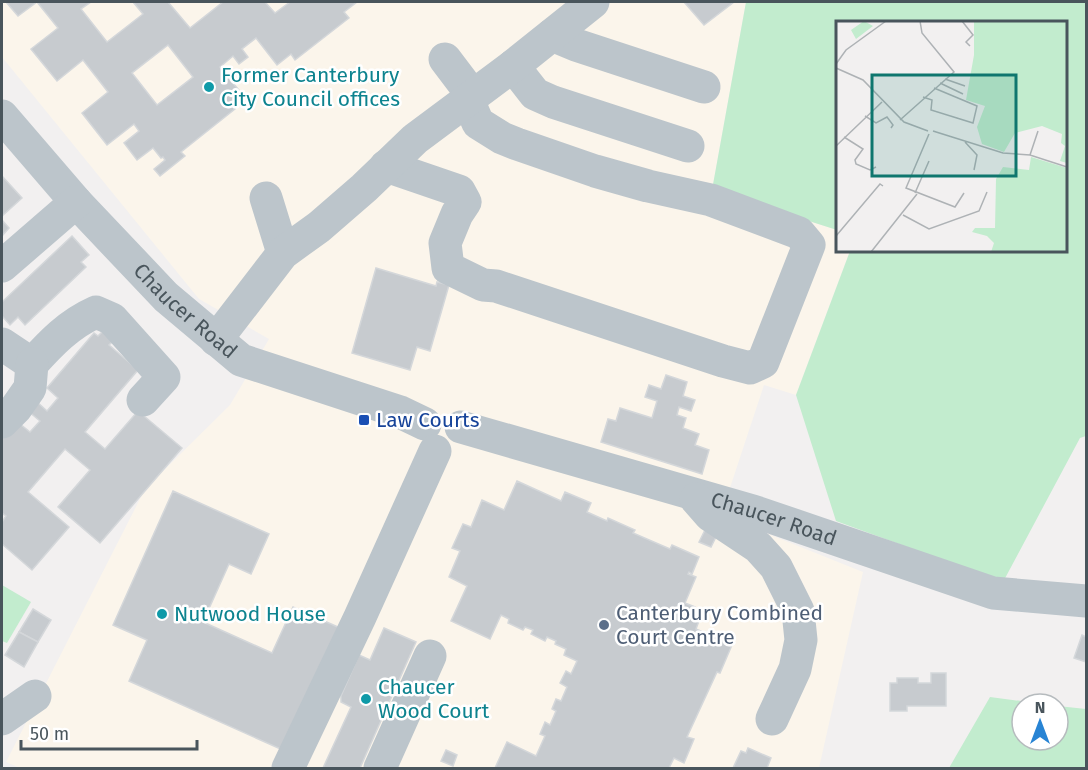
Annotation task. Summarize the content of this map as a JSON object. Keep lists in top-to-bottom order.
{
  "streets": {
    "street": ["Chaucer Road"]
  },
  "places": {
    "other": [
      "Former Canterbury City Council offices",
      "Nutwood House",
      "Canterbury Combined Court Centre",
      "Chaucer Wood Court"
    ],
    "transit": ["Law Courts"]
  },
  "scale_bar": "50 m",
  "north": "top"
}
